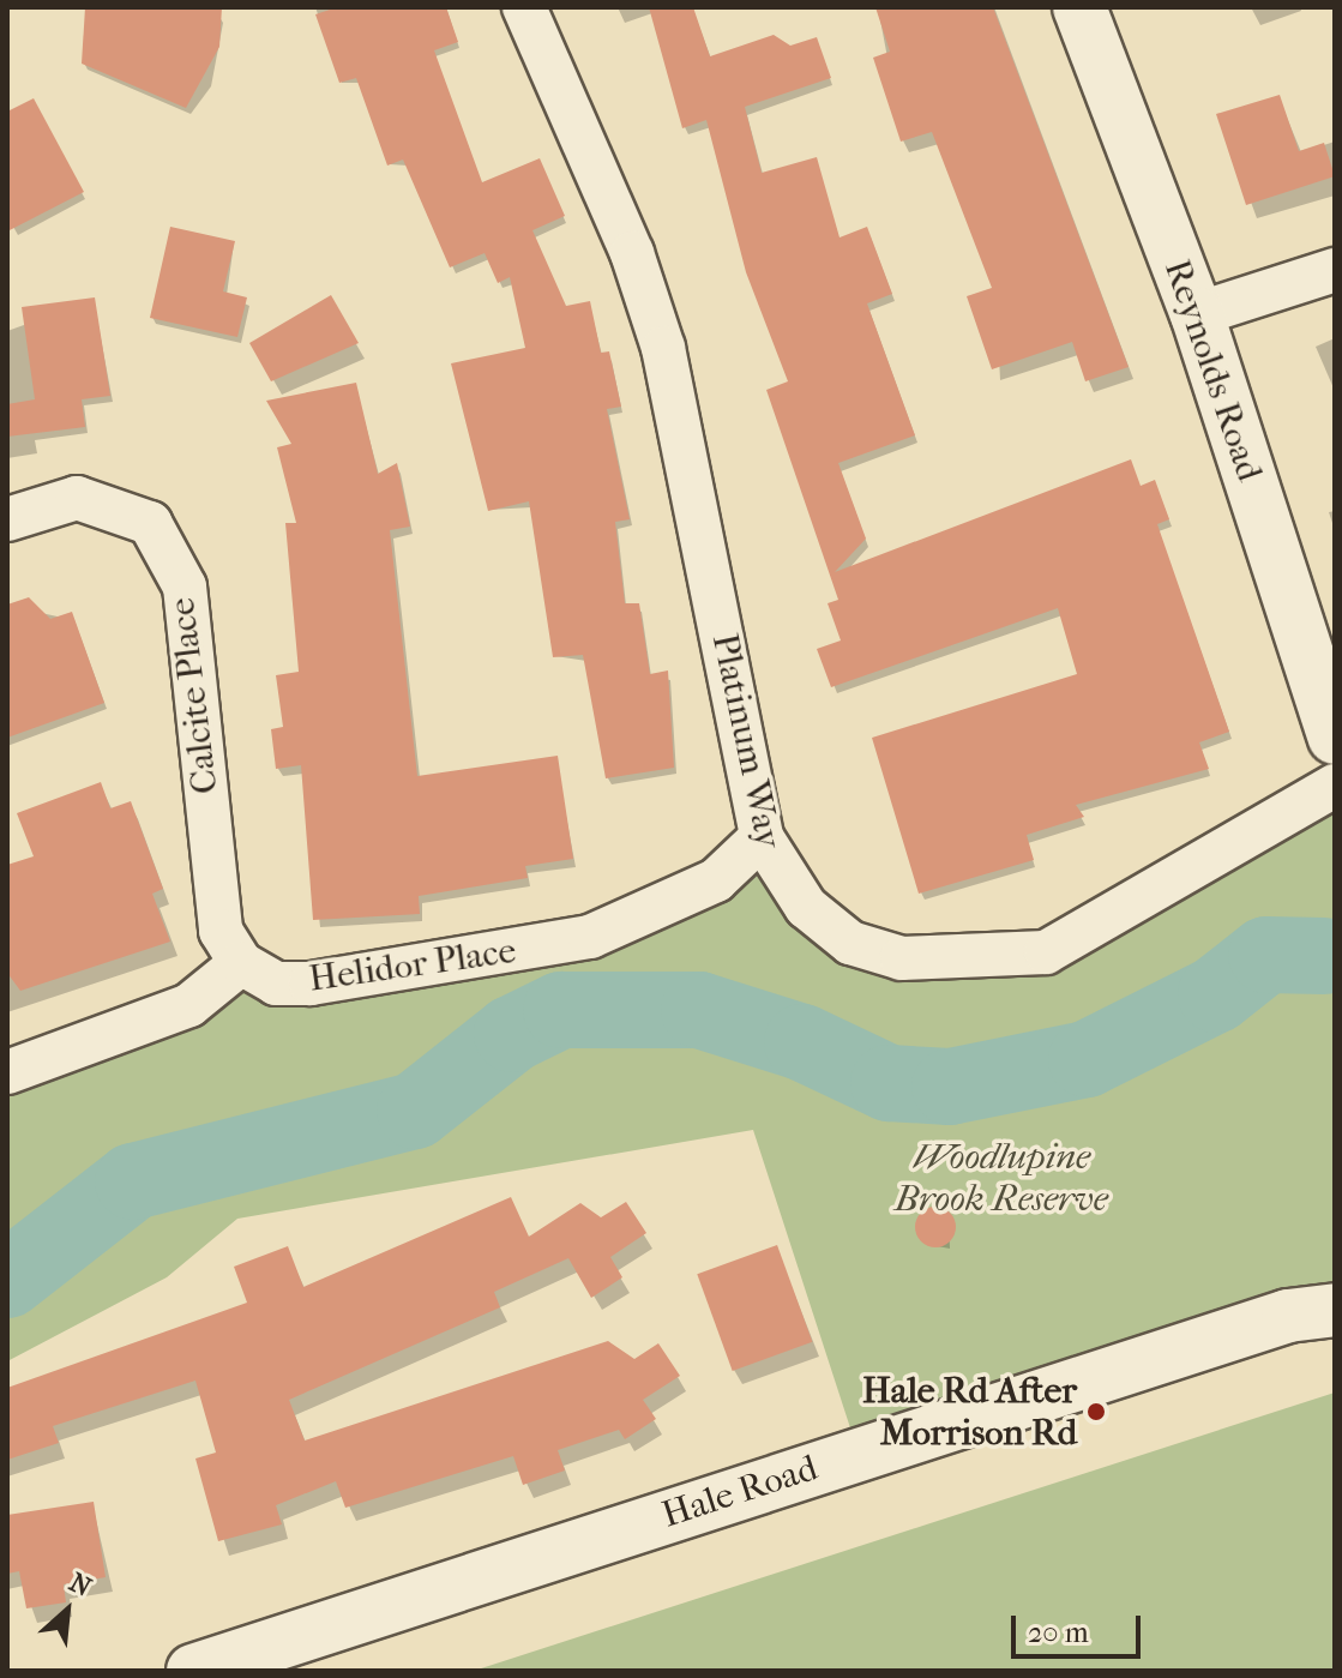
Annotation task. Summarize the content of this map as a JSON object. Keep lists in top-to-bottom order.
{
  "streets": {
    "main road": ["Reynolds Road", "Hale Road"],
    "street": ["Calcite Place", "Platinum Way", "Helidor Place"]
  },
  "crossings": [
    ["Calcite Place", "Helidor Place"],
    ["Platinum Way", "Helidor Place"]
  ],
  "parks": ["Woodlupine Brook Reserve"],
  "places": ["Hale Rd After Morrison Rd"],
  "scale_bar": "20 m",
  "north": "top right"
}
